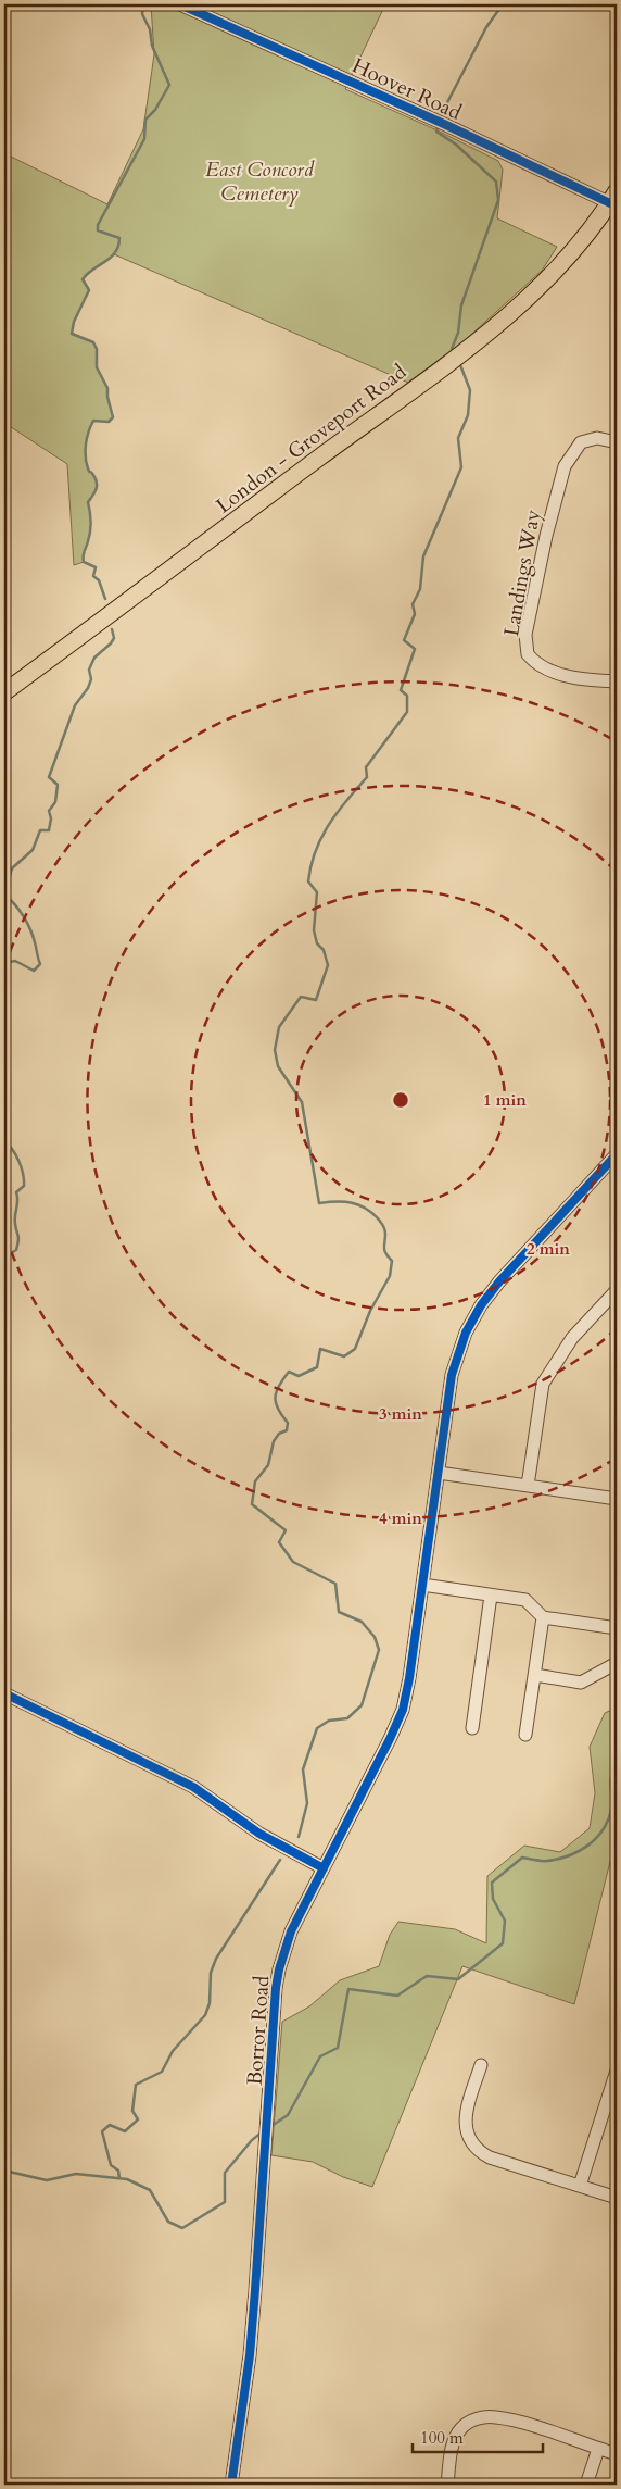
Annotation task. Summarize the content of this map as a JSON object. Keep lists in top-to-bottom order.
{
  "streets": {
    "main road": ["London - Groveport Road"],
    "street": ["Hoover Road", "Landings Way", "Borror Road"]
  },
  "crossings": [
    ["Hoover Road", "London - Groveport Road"]
  ],
  "parks": ["East Concord Cemetery"],
  "scale_bar": "100 m",
  "rings": [
    "1 min",
    "2 min",
    "3 min",
    "4 min"
  ]
}
